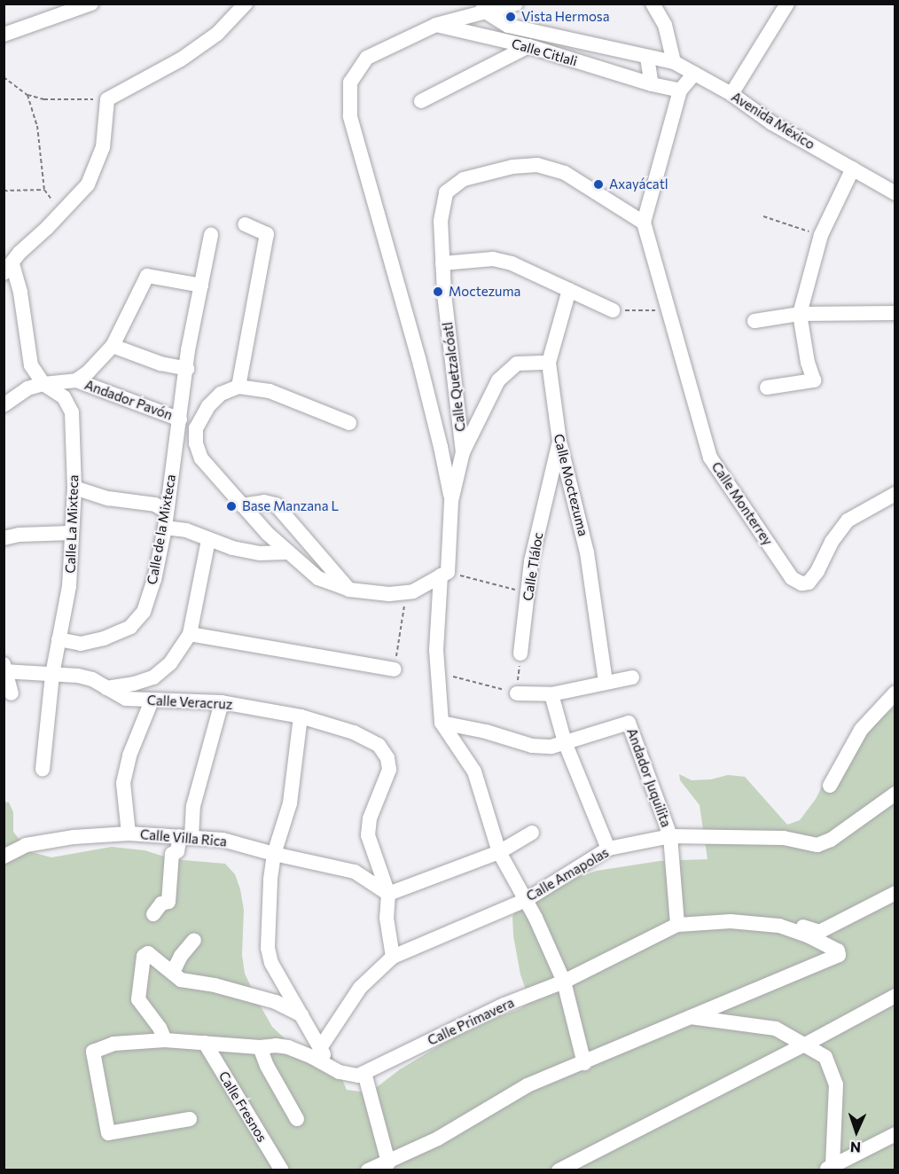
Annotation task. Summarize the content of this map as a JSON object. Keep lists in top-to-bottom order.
{
  "streets": {
    "street": [
      "Calle Citlali",
      "Avenida México",
      "Calle Quetzalcóatl",
      "Andador Pavón",
      "Calle Moctezuma",
      "Calle Monterrey",
      "Calle La Mixteca",
      "Calle de la Mixteca",
      "Calle Tláloc",
      "Calle Veracruz",
      "Andador Juquilita",
      "Calle Villa Rica",
      "Calle Amapolas",
      "Calle Primavera",
      "Calle Fresnos"
    ]
  },
  "crossings": [
    ["Calle Citlali", "Calle Quetzalcóatl"],
    ["Calle Quetzalcóatl", "Calle Monterrey"],
    ["Andador Pavón", "Calle de la Mixteca"],
    ["Calle Moctezuma", "Calle Tláloc"],
    ["Calle La Mixteca", "Calle de la Mixteca"],
    ["Calle La Mixteca", "Calle Veracruz"],
    ["Calle Veracruz", "Calle Villa Rica"],
    ["Andador Juquilita", "Calle Amapolas"],
    ["Calle Primavera", "Calle Fresnos"]
  ],
  "places": [
    "Vista Hermosa",
    "Axayácatl",
    "Moctezuma",
    "Base Manzana L"
  ],
  "north": "bottom"
}
